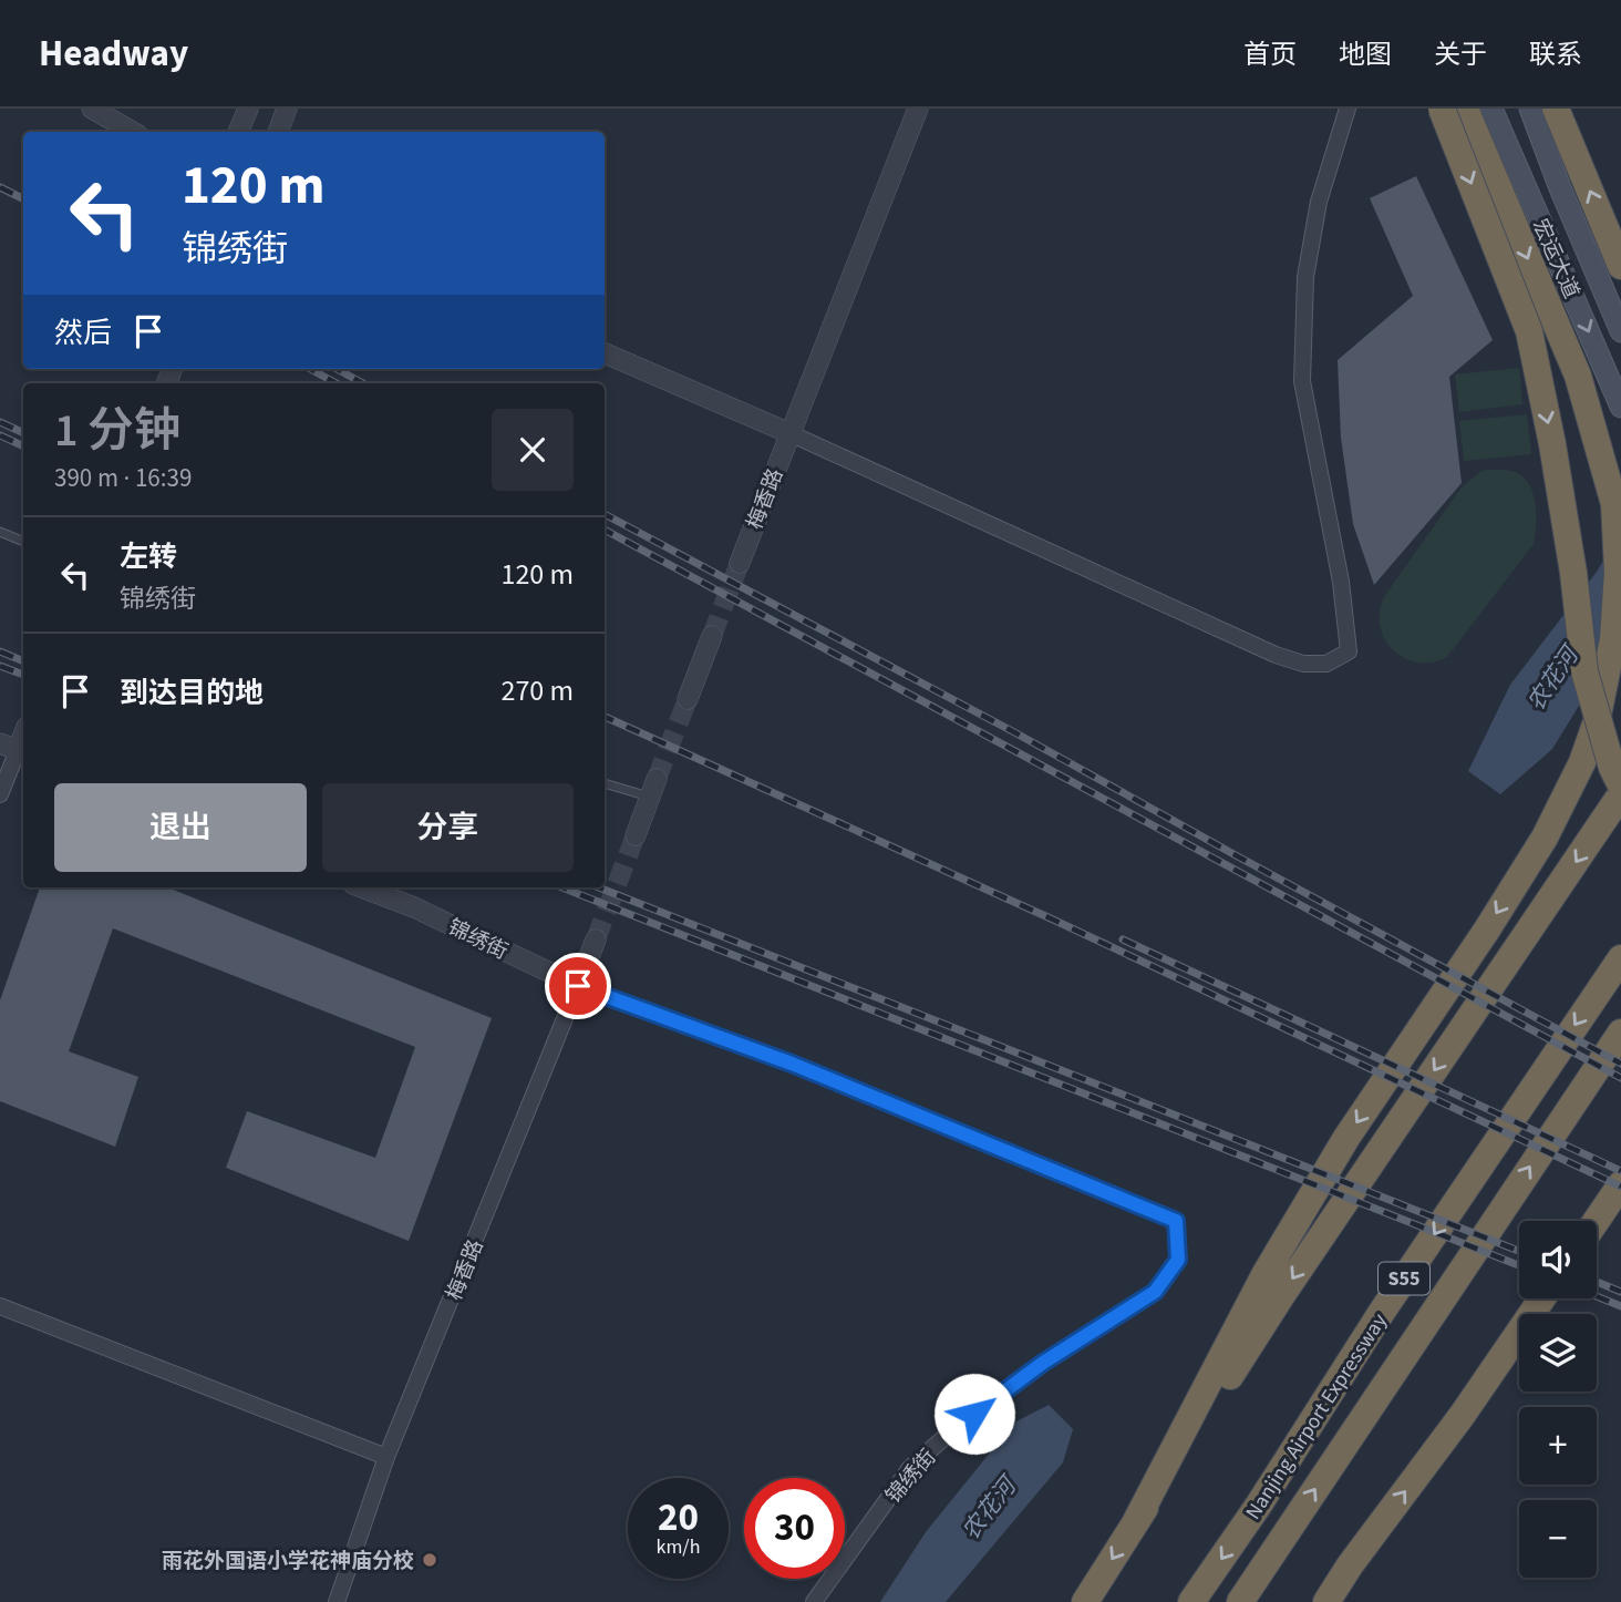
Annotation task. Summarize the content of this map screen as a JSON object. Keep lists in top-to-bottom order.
{
  "streets": {
    "highway": ["S55", "Nanjing Airport Expressway"],
    "main road": ["宏运大道"],
    "street": ["梅香路", "锦绣街"]
  },
  "crossings": [
    ["梅香路", "锦绣街"]
  ],
  "water": ["农花河"],
  "places": ["雨花外国语小学花神庙分校"],
  "page": {
    "header": "Headway",
    "nav": [
      "首页",
      "地图",
      "关于",
      "联系"
    ],
    "turn": ["120 m", "锦绣街"],
    "then": "然后",
    "heading": ["1 分钟", "390 m · 16:39"],
    "list": [
      {
        "name": "左转",
        "note": "锦绣街",
        "value": "120 m"
      },
      {
        "name": "到达目的地",
        "value": "270 m"
      }
    ],
    "buttons": ["退出", "分享"],
    "map_buttons": ["+", "−"],
    "speed": "20 km/h",
    "limit": "30"
  }
}
